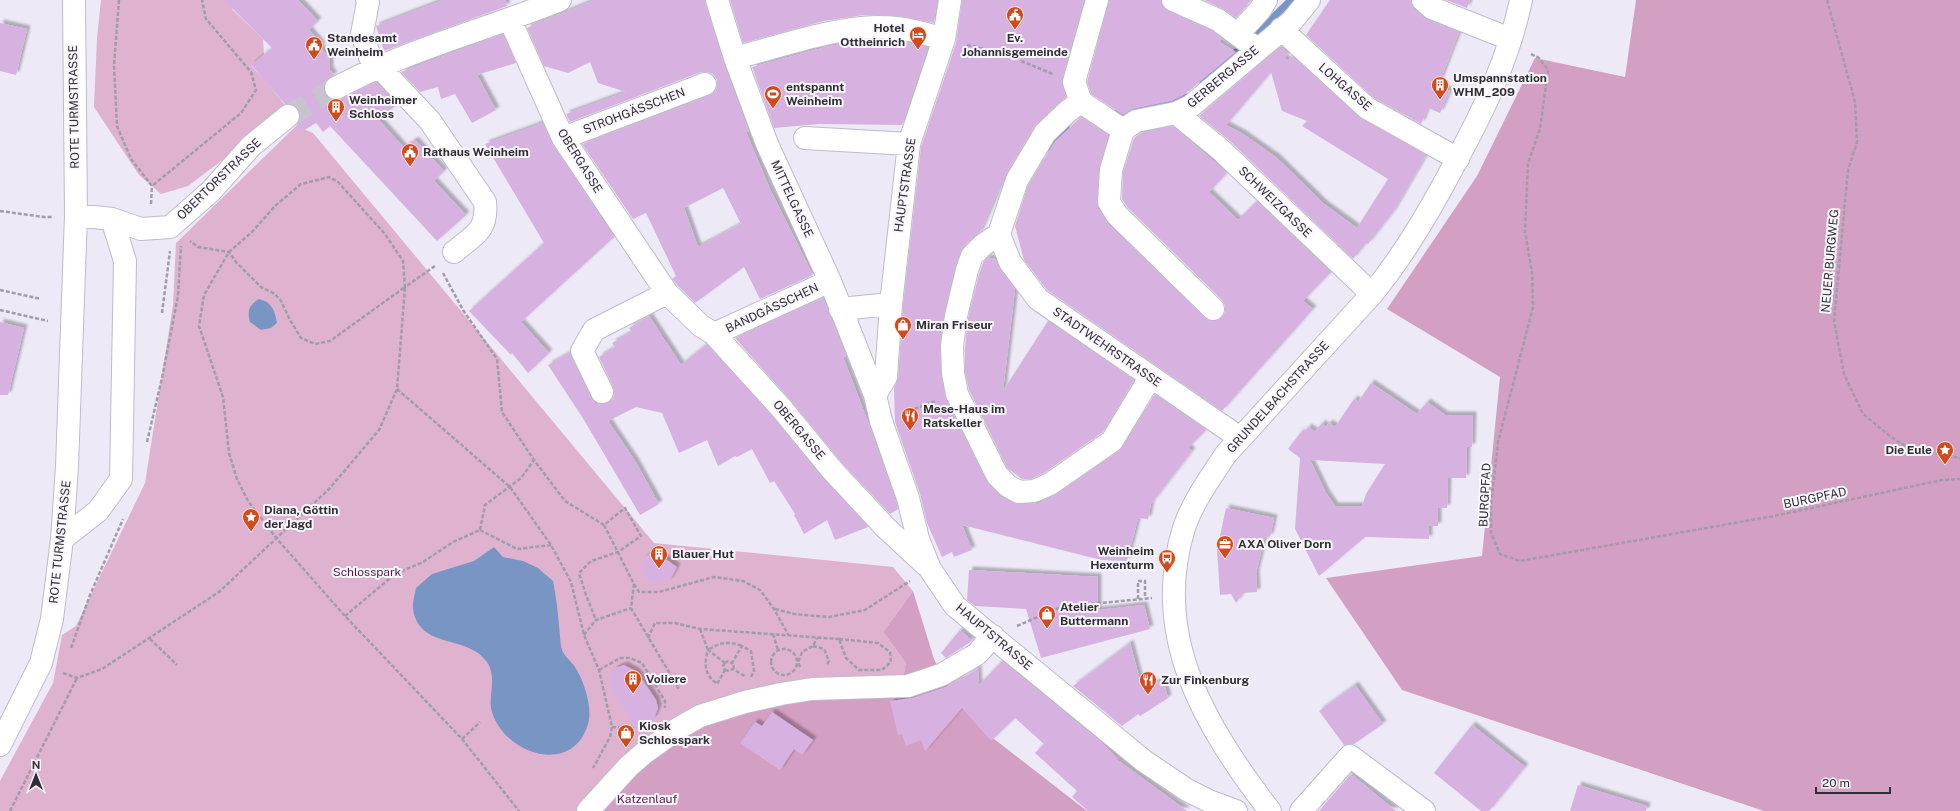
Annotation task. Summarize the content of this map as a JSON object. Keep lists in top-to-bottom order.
{
  "streets": {
    "street": [
      "GERBERGASSE",
      "LOHGASSE",
      "ROTE TURMSTRASSE",
      "STROHGÄSSCHEN",
      "OBERGASSE",
      "OBERTORSTRASSE",
      "HAUPTSTRASSE",
      "MITTELGASSE",
      "SCHWEIZGASSE",
      "BANDGÄSSCHEN",
      "STADTWEHRSTRASSE",
      "GRUNDELBACHSTRASSE"
    ],
    "path": ["NEUER BURGWEG", "BURGPFAD"]
  },
  "crossings": [
    ["GERBERGASSE", "LOHGASSE"],
    ["GERBERGASSE", "SCHWEIZGASSE"],
    ["LOHGASSE", "GRUNDELBACHSTRASSE"],
    ["ROTE TURMSTRASSE", "OBERTORSTRASSE"],
    ["STROHGÄSSCHEN", "OBERGASSE"],
    ["OBERGASSE", "HAUPTSTRASSE"],
    ["OBERGASSE", "BANDGÄSSCHEN"],
    ["HAUPTSTRASSE", "MITTELGASSE"],
    ["MITTELGASSE", "BANDGÄSSCHEN"],
    ["SCHWEIZGASSE", "GRUNDELBACHSTRASSE"],
    ["STADTWEHRSTRASSE", "GRUNDELBACHSTRASSE"],
    ["GRUNDELBACHSTRASSE", "BURGPFAD"]
  ],
  "parks": ["Schlosspark", "Katzenlauf"],
  "places": {
    "public building": ["Ev. Johannisgemeinde", "Standesamt Weinheim", "Rathaus Weinheim"],
    "hotel": ["Hotel Ottheinrich"],
    "building": [
      "Umspannstation WHM_209",
      "Weinheimer Schloss",
      "Blauer Hut",
      "Voliere"
    ],
    "sports": ["entspannt Weinheim"],
    "shop": ["Miran Friseur", "Atelier Buttermann", "Kiosk Schlosspark"],
    "restaurant": ["Mese-Haus im Ratskeller", "Zur Finkenburg"],
    "place": ["Die Eule", "Diana, Göttin der Jagd"],
    "office": ["AXA Oliver Dorn"],
    "bus stop": ["Weinheim Hexenturm"]
  },
  "scale_bar": "20 m",
  "north": "top"
}
